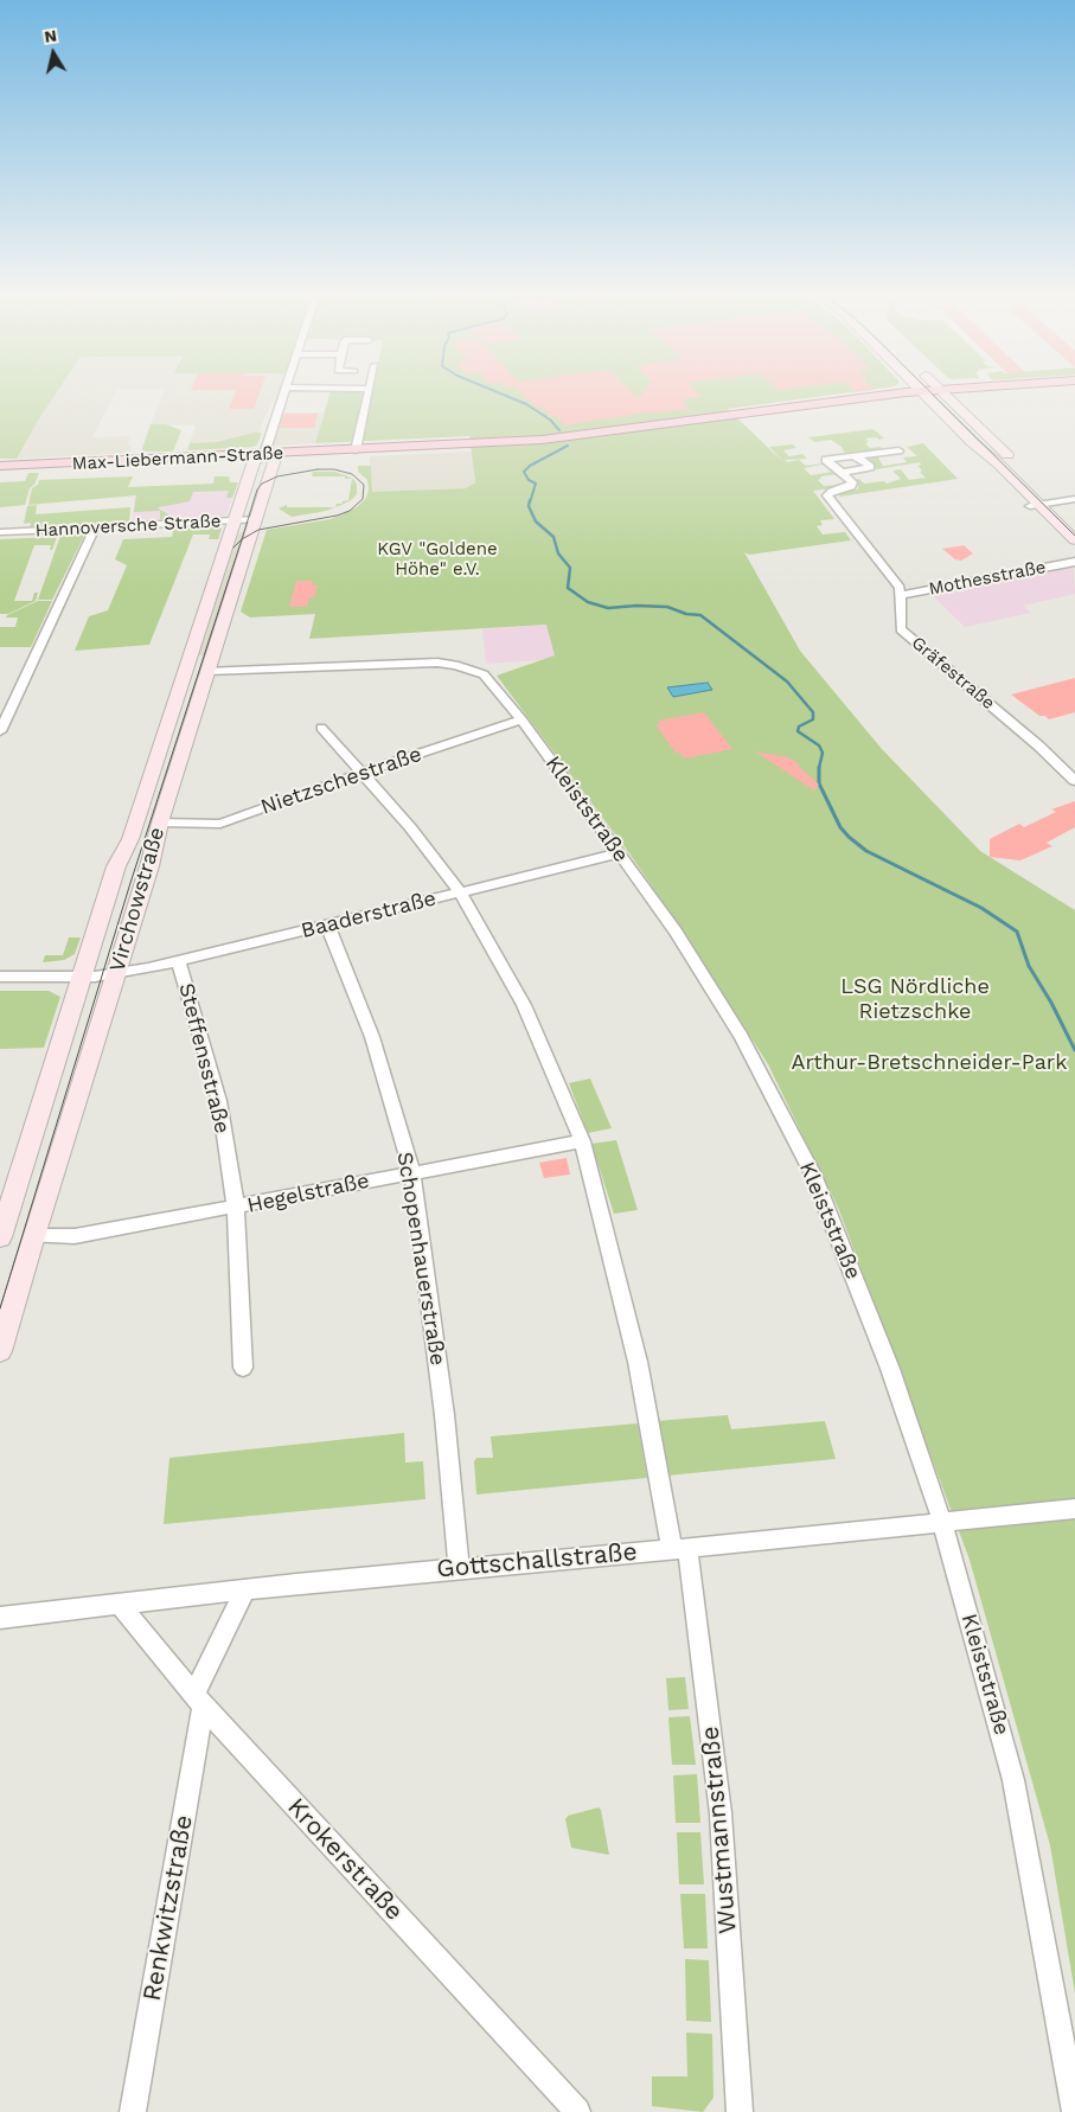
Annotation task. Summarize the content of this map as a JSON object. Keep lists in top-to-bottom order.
{
  "streets": {
    "main road": ["Max-Liebermann-Straße", "Virchowstraße"],
    "street": [
      "Hannoversche Straße",
      "Mothesstraße",
      "Gräfestraße",
      "Nietzschestraße",
      "Kleiststraße",
      "Baaderstraße",
      "Steffensstraße",
      "Hegelstraße",
      "Schopenhauerstraße",
      "Gottschallstraße",
      "Wustmannstraße",
      "Krokerstraße",
      "Renkwitzstraße"
    ]
  },
  "crossings": [
    ["Max-Liebermann-Straße", "Virchowstraße"],
    ["Hannoversche Straße", "Virchowstraße"],
    ["Mothesstraße", "Gräfestraße"],
    ["Nietzschestraße", "Kleiststraße"],
    ["Nietzschestraße", "Virchowstraße"],
    ["Nietzschestraße", "Wustmannstraße"],
    ["Kleiststraße", "Virchowstraße"],
    ["Kleiststraße", "Baaderstraße"],
    ["Kleiststraße", "Gottschallstraße"],
    ["Virchowstraße", "Baaderstraße"],
    ["Virchowstraße", "Hegelstraße"],
    ["Baaderstraße", "Steffensstraße"],
    ["Baaderstraße", "Schopenhauerstraße"],
    ["Baaderstraße", "Wustmannstraße"],
    ["Steffensstraße", "Hegelstraße"],
    ["Hegelstraße", "Schopenhauerstraße"],
    ["Hegelstraße", "Wustmannstraße"],
    ["Schopenhauerstraße", "Gottschallstraße"],
    ["Gottschallstraße", "Wustmannstraße"],
    ["Gottschallstraße", "Krokerstraße"],
    ["Gottschallstraße", "Renkwitzstraße"],
    ["Krokerstraße", "Renkwitzstraße"]
  ],
  "parks": ["KGV \"Goldene Höhe\" e.V.", "LSG Nördliche Rietzschke", "Arthur-Bretschneider-Park"],
  "north": "top"
}
